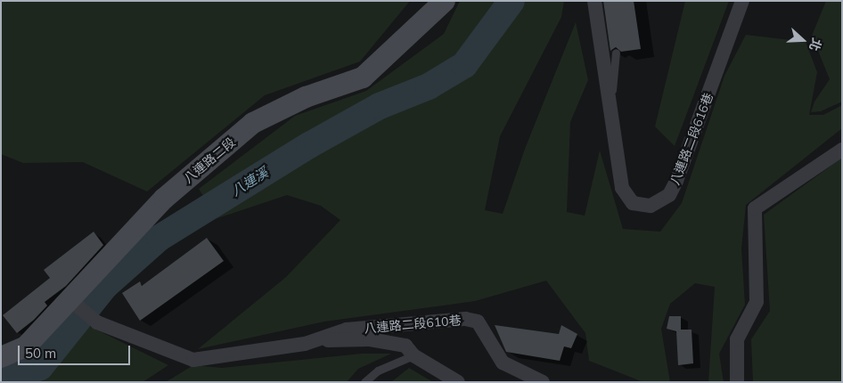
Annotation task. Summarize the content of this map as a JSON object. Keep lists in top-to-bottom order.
{
  "streets": {
    "street": ["八連路二段616巷", "八連路二段", "八連路二段610巷"]
  },
  "crossings": [
    ["八連路二段", "八連路二段610巷"]
  ],
  "water": ["八連溪"],
  "scale_bar": "50 m",
  "north": "right"
}
